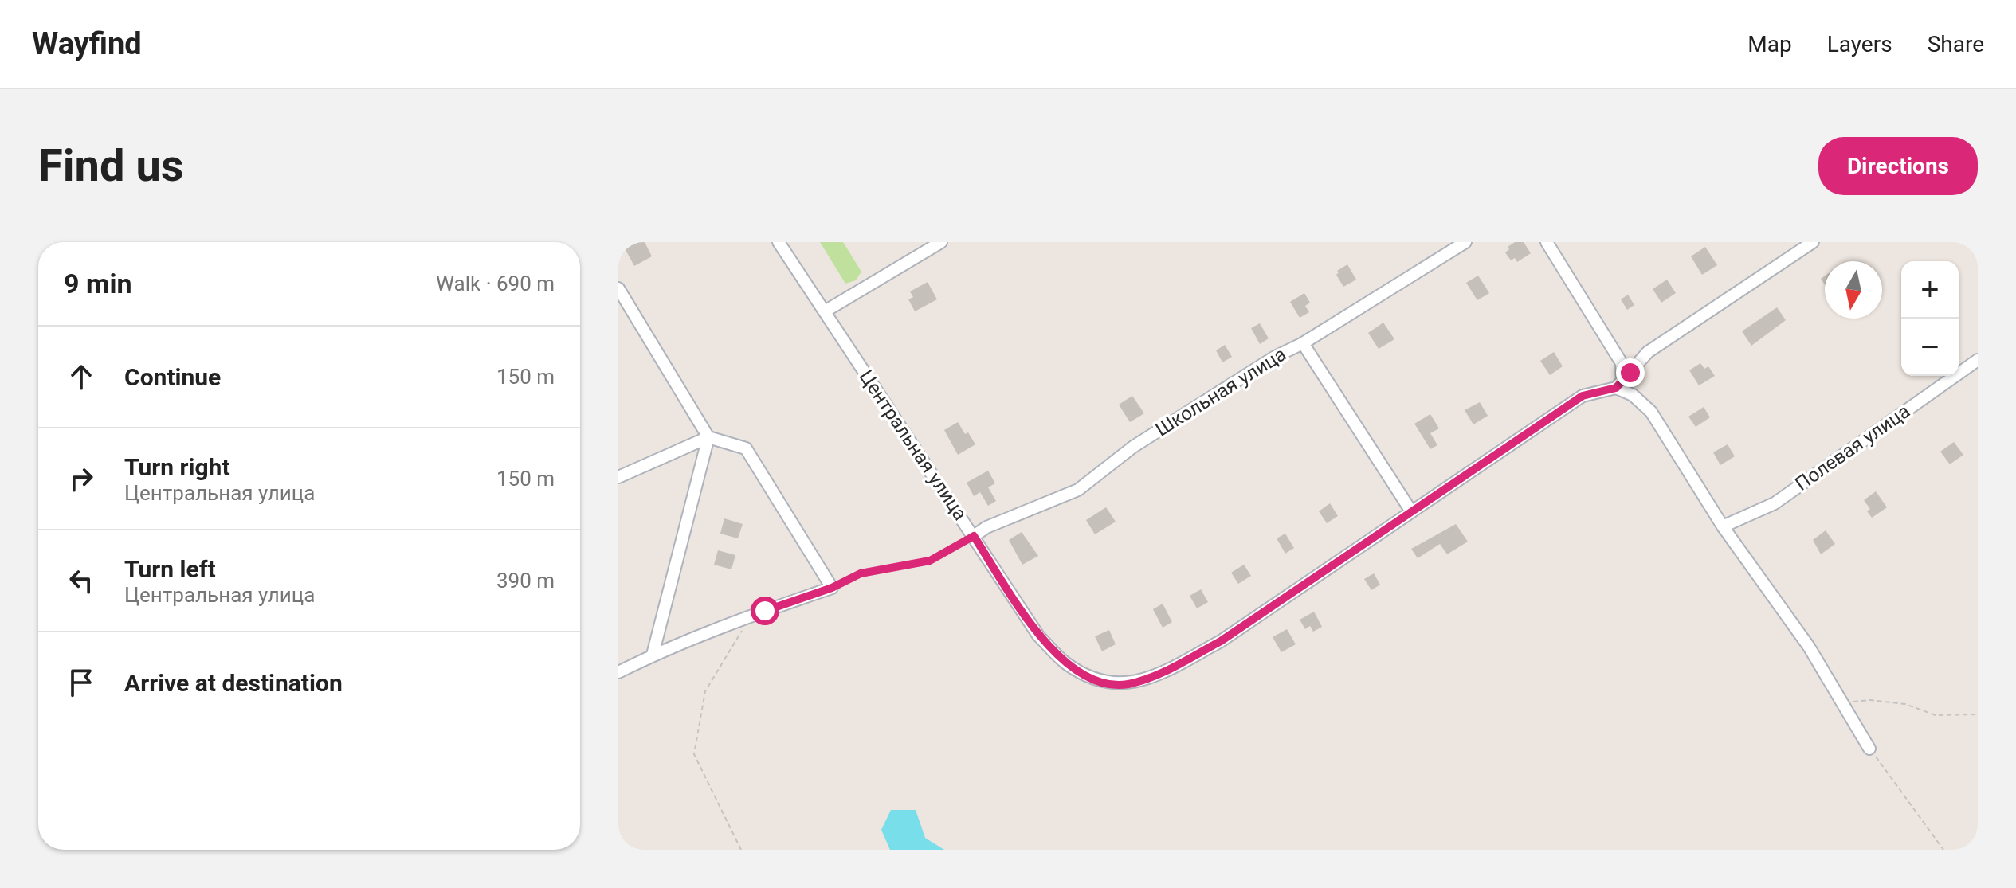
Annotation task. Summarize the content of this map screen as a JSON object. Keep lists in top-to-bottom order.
{
  "streets": {
    "street": ["Школьная улица", "Центральная улица", "Полевая улица"]
  },
  "crossings": [
    ["Школьная улица", "Центральная улица"]
  ],
  "north": "bottom",
  "page": {
    "header": "Wayfind",
    "nav": ["Map", "Layers", "Share"],
    "buttons": "Directions",
    "title": "Find us",
    "heading": ["9 min", "Walk · 690 m"],
    "map_buttons": ["+", "−"],
    "list": [
      ["Continue", "150 m"],
      ["Turn right", "Центральная улица", "150 m"],
      ["Turn left", "Центральная улица", "390 m"],
      "Arrive at destination"
    ]
  }
}
